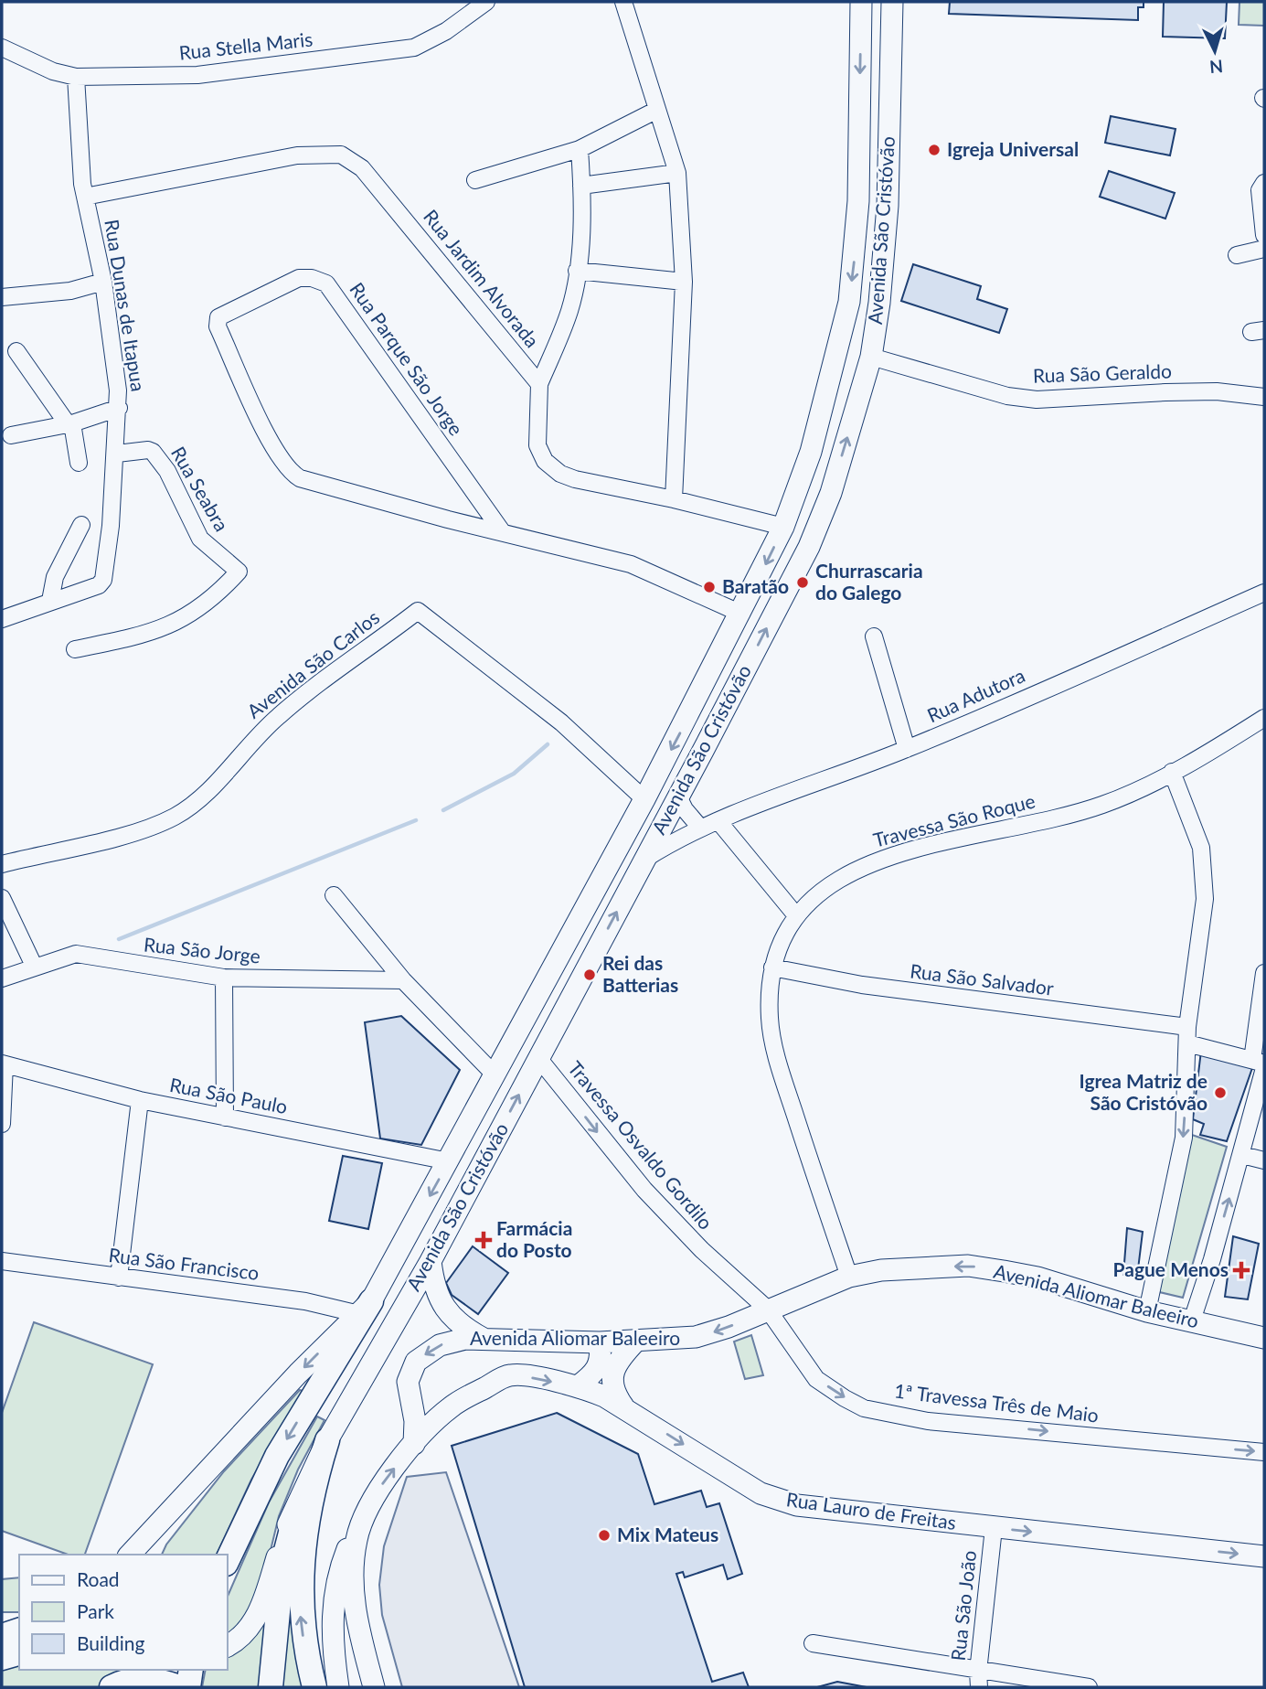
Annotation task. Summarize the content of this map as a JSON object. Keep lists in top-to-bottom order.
{
  "streets": {
    "main road": ["Avenida São Cristóvão", "Avenida Aliomar Baleeiro", "Rua Lauro de Freitas"],
    "street": [
      "Rua Stella Maris",
      "Rua Jardim Alvorada",
      "Rua Dunas de Itapua",
      "Rua Parque São Jorge",
      "Rua São Geraldo",
      "Rua Seabra",
      "Avenida São Carlos",
      "Rua Adutora",
      "Travessa São Roque",
      "Rua São Jorge",
      "Rua São Salvador",
      "Rua São Paulo",
      "Travessa Osvaldo Gordilo",
      "Rua São Francisco",
      "1ª Travessa Três de Maio",
      "Rua São João"
    ]
  },
  "crossings": [
    ["Rua Stella Maris", "Rua Dunas de Itapua"],
    ["Avenida São Cristóvão", "Rua Parque São Jorge"],
    ["Avenida São Cristóvão", "Rua São Geraldo"],
    ["Avenida São Cristóvão", "Avenida São Carlos"],
    ["Avenida São Cristóvão", "Rua Adutora"],
    ["Avenida São Cristóvão", "Rua São Paulo"],
    ["Avenida São Cristóvão", "Travessa Osvaldo Gordilo"],
    ["Avenida São Cristóvão", "Rua São Francisco"],
    ["Rua Jardim Alvorada", "Rua Dunas de Itapua"],
    ["Rua Dunas de Itapua", "Rua Seabra"],
    ["Travessa São Roque", "Rua São Salvador"],
    ["Travessa São Roque", "Avenida Aliomar Baleeiro"],
    ["Travessa Osvaldo Gordilo", "Avenida Aliomar Baleeiro"],
    ["Travessa Osvaldo Gordilo", "1ª Travessa Três de Maio"],
    ["Avenida Aliomar Baleeiro", "1ª Travessa Três de Maio"],
    ["Avenida Aliomar Baleeiro", "Rua Lauro de Freitas"],
    ["Rua Lauro de Freitas", "Rua São João"]
  ],
  "one_way": ["Travessa Osvaldo Gordilo", "1ª Travessa Três de Maio", "Rua Lauro de Freitas"],
  "places": {
    "other": [
      "Igreja Universal",
      "Churrascaria do Galego",
      "Baratão",
      "Rei das Batterias",
      "Igrea Matriz de São Cristóvão",
      "Mix Mateus"
    ],
    "health": ["Farmácia do Posto", "Pague Menos"]
  },
  "legend": ["Road", "Park", "Building"],
  "north": "bottom"
}
